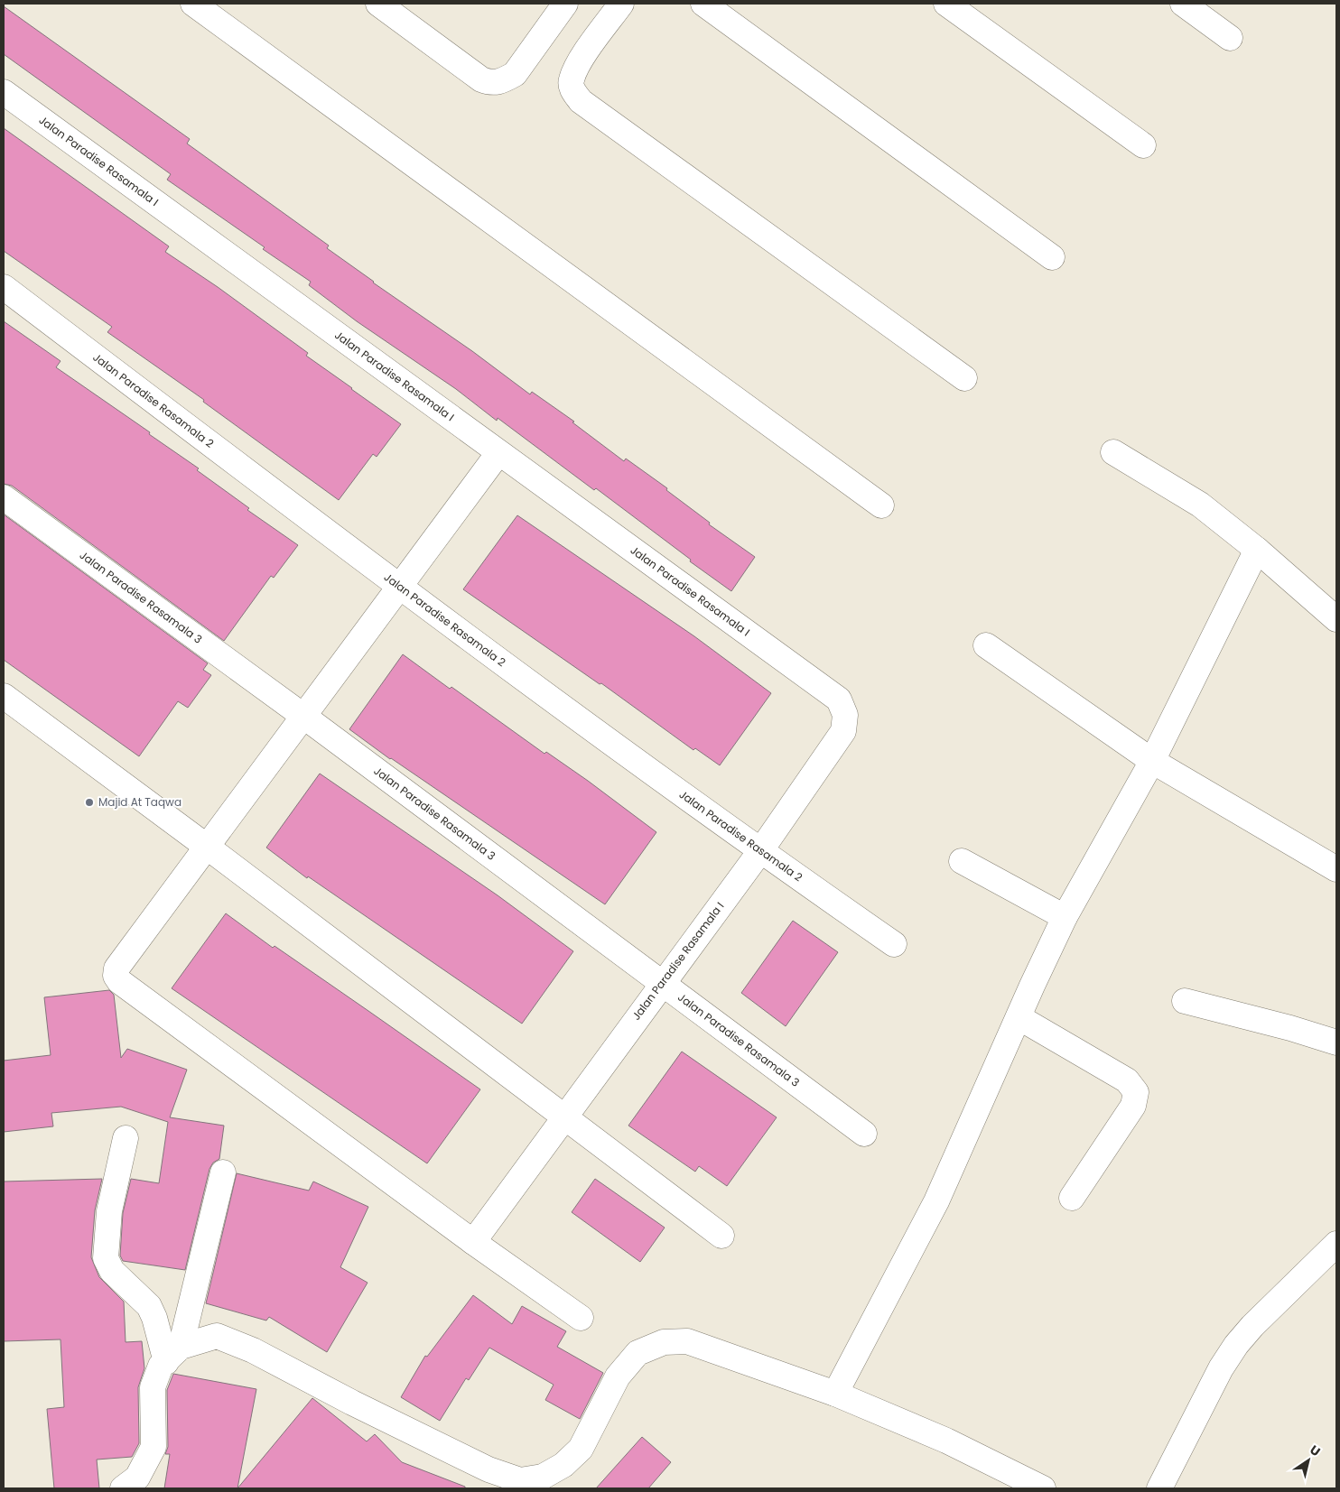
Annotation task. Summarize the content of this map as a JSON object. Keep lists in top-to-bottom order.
{
  "streets": {
    "street": ["Jalan Paradise Rasamala I", "Jalan Paradise Rasamala 2", "Jalan Paradise Rasamala 3"]
  },
  "crossings": [
    ["Jalan Paradise Rasamala I", "Jalan Paradise Rasamala 2"],
    ["Jalan Paradise Rasamala I", "Jalan Paradise Rasamala 3"]
  ],
  "places": ["Majid At Taqwa"],
  "north": "top right"
}
